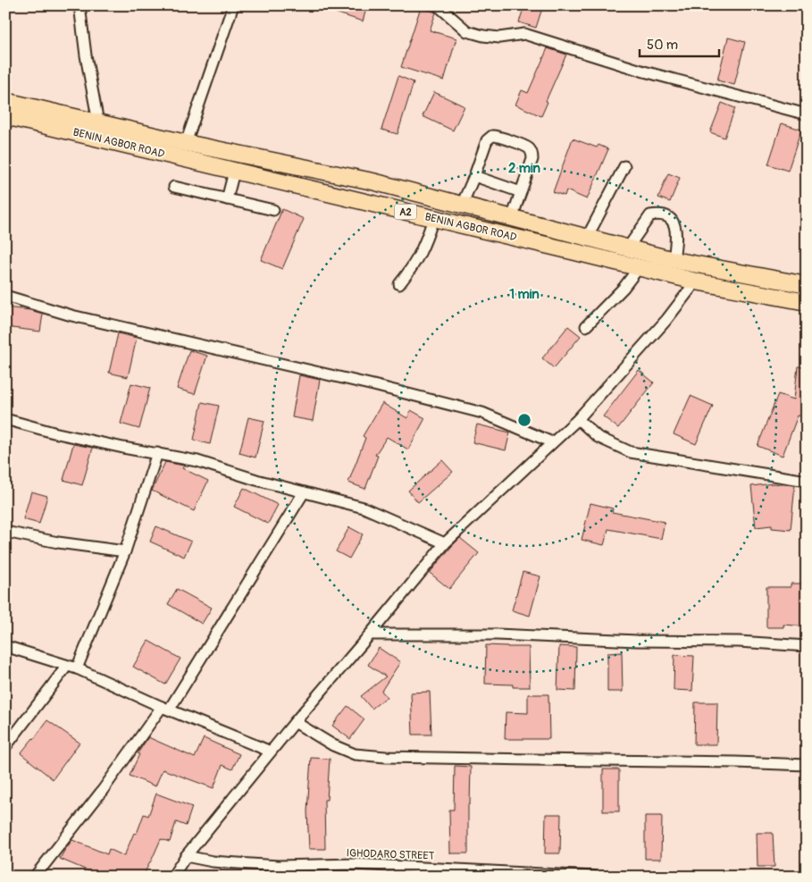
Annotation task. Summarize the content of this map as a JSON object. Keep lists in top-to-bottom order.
{
  "streets": {
    "highway": ["BENIN AGBOR ROAD", "A2"],
    "street": ["IGHODARO STREET"]
  },
  "scale_bar": "50 m",
  "rings": ["2 min", "1 min"]
}
